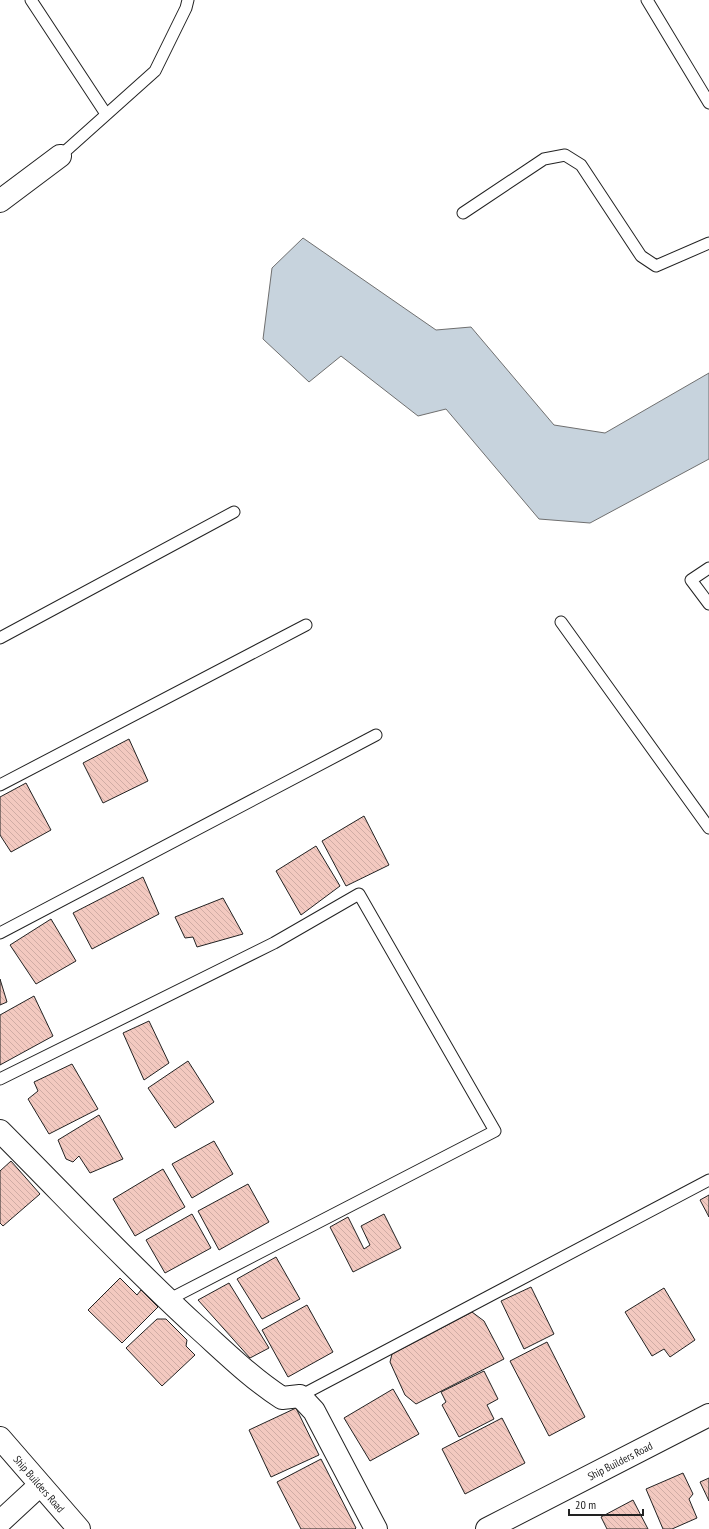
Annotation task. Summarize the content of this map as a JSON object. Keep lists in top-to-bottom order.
{
  "streets": {
    "street": ["Ship Builders Road"]
  },
  "scale_bar": "20 m"
}
